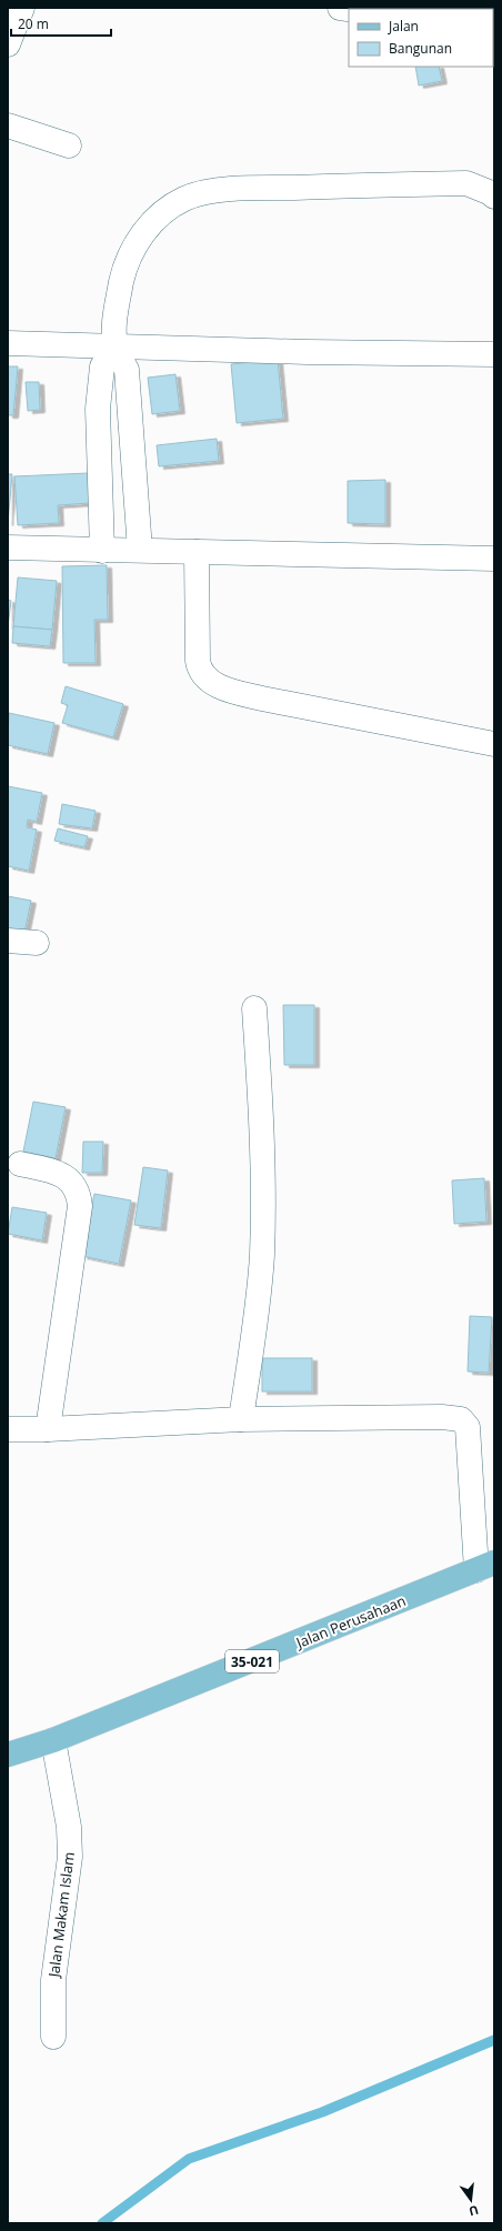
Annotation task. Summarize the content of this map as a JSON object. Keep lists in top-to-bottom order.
{
  "streets": {
    "main road": ["Jalan Perusahaan", "35-021"],
    "street": ["Jalan Makam Islam"]
  },
  "crossings": [
    ["Jalan Perusahaan", "Jalan Makam Islam"]
  ],
  "legend": ["Jalan", "Bangunan"],
  "scale_bar": "20 m",
  "north": "bottom"
}
